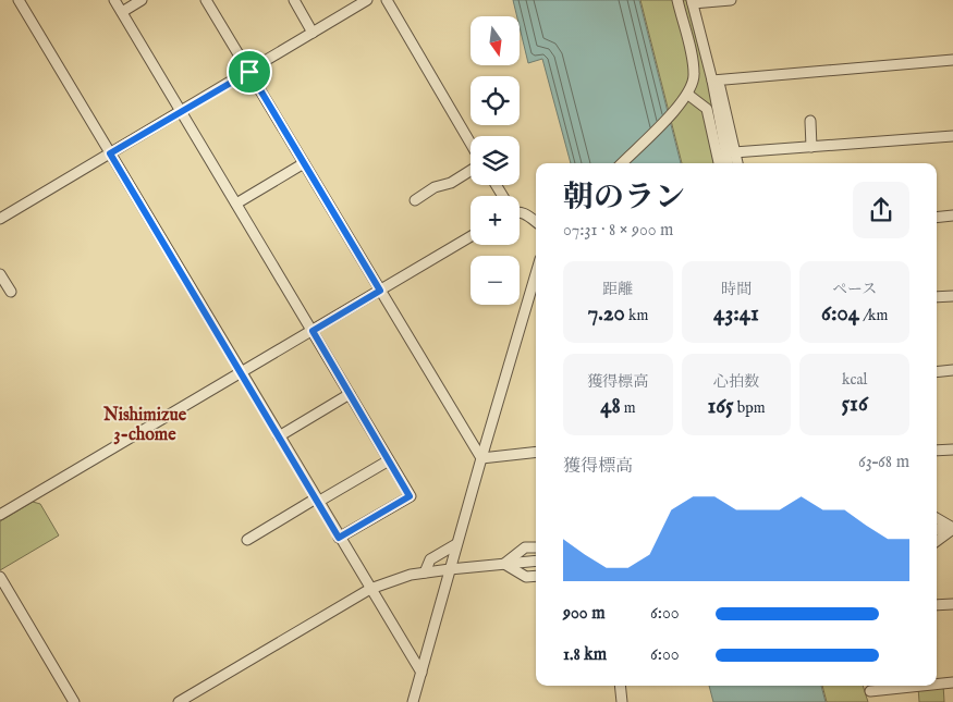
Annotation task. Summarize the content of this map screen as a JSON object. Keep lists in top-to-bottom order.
{
  "districts": ["Nishimizue 3-chome"],
  "north": "bottom",
  "page": {
    "map_buttons": ["+", "−"],
    "heading": ["朝のラン", "07:31 · 8 × 900 m"],
    "stats": [
      ["距離", "7.20 km"],
      ["時間", "43:41"],
      ["ペース", "6:04 /km"],
      ["獲得標高", "48 m"],
      ["心拍数", "165 bpm"],
      ["kcal", "516"]
    ],
    "chart": ["獲得標高", "63–68 m"],
    "list": [
      {
        "name": "900 m",
        "note": "6:00"
      },
      {
        "name": "1.8 km",
        "note": "6:00"
      }
    ]
  }
}
